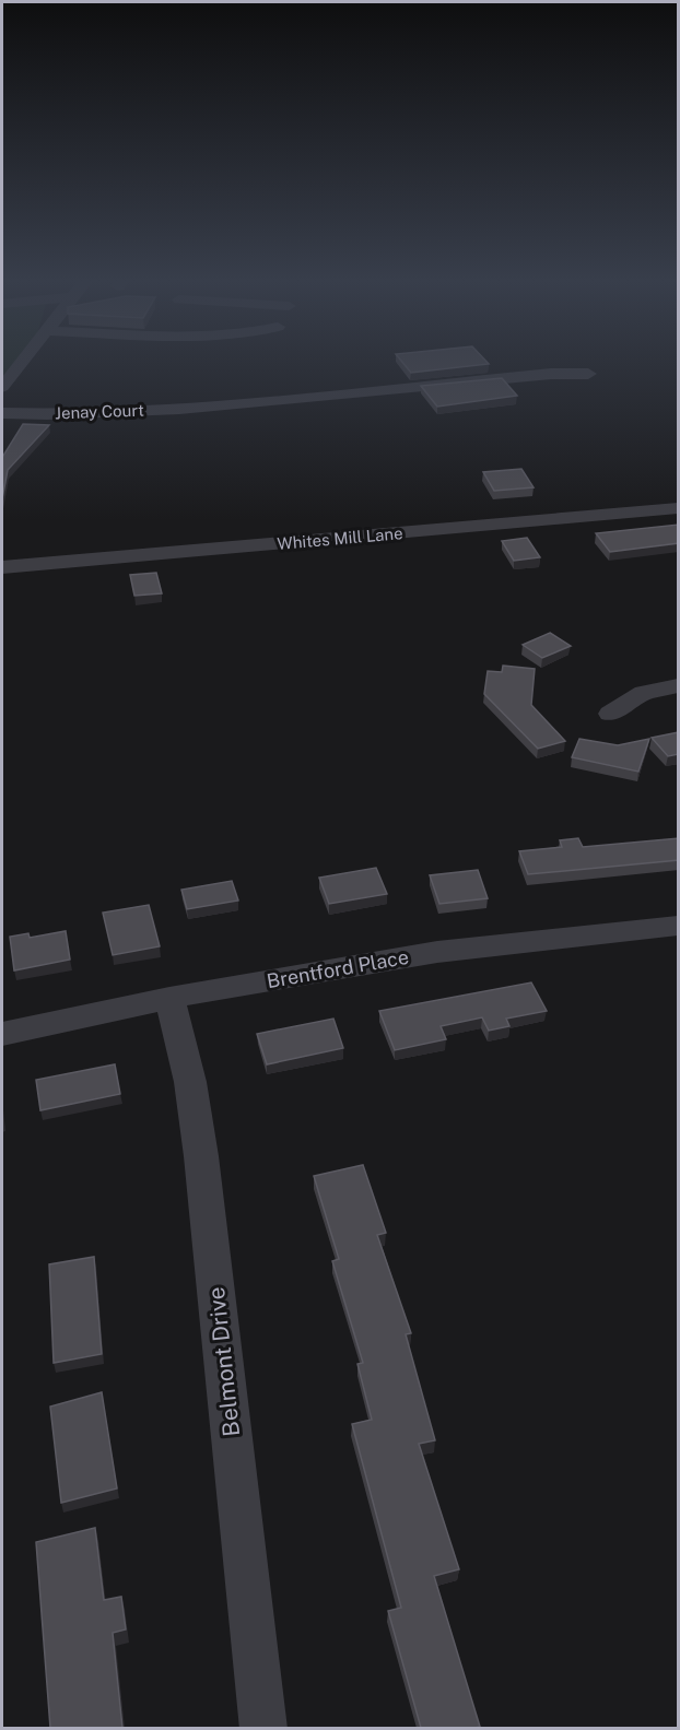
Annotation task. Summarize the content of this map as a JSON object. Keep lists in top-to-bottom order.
{
  "streets": {
    "street": [
      "Jenay Court",
      "Whites Mill Lane",
      "Brentford Place",
      "Belmont Drive"
    ]
  },
  "crossings": [
    ["Brentford Place", "Belmont Drive"]
  ]
}
